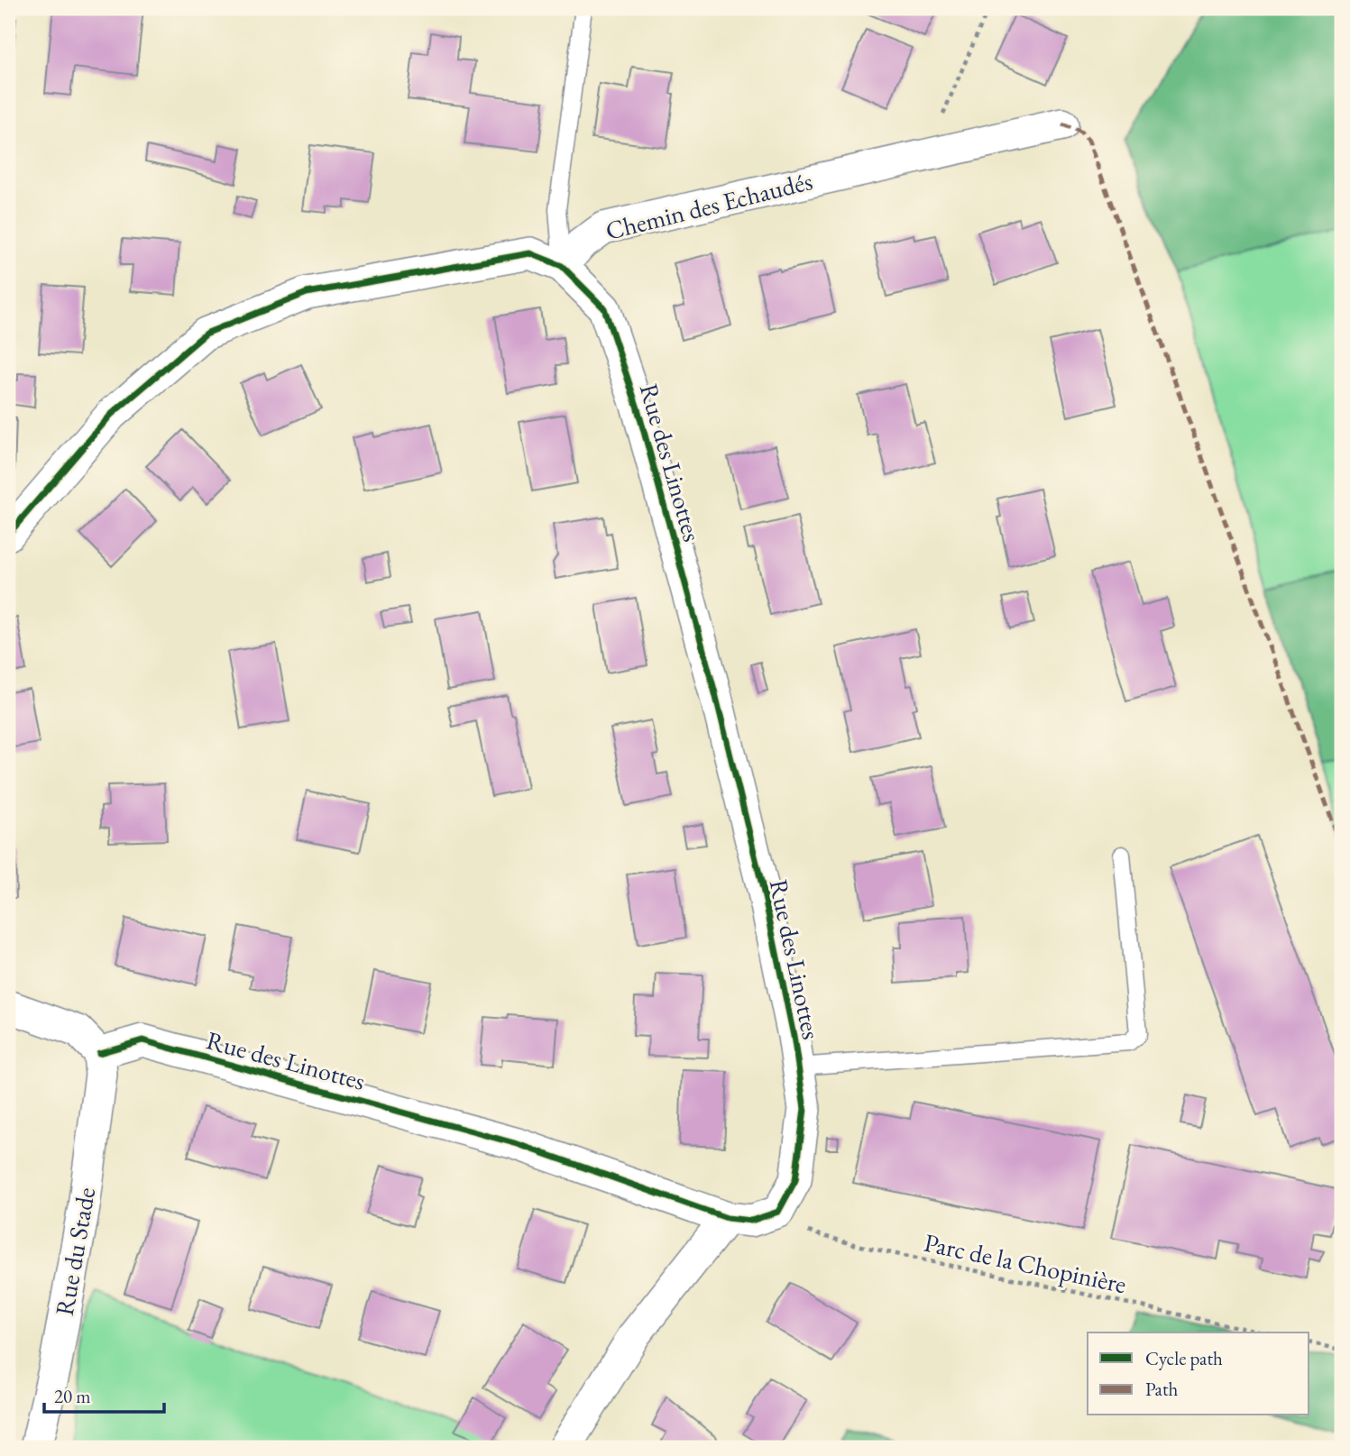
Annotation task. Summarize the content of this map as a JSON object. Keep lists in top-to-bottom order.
{
  "streets": {
    "street": ["Chemin des Echaudés", "Rue des Linottes", "Rue du Stade"],
    "path": ["Parc de la Chopinière"]
  },
  "crossings": [
    ["Chemin des Echaudés", "Rue des Linottes"],
    ["Rue des Linottes", "Rue du Stade"],
    ["Rue des Linottes", "Parc de la Chopinière"]
  ],
  "legend": ["Cycle path", "Path"],
  "scale_bar": "20 m"
}
